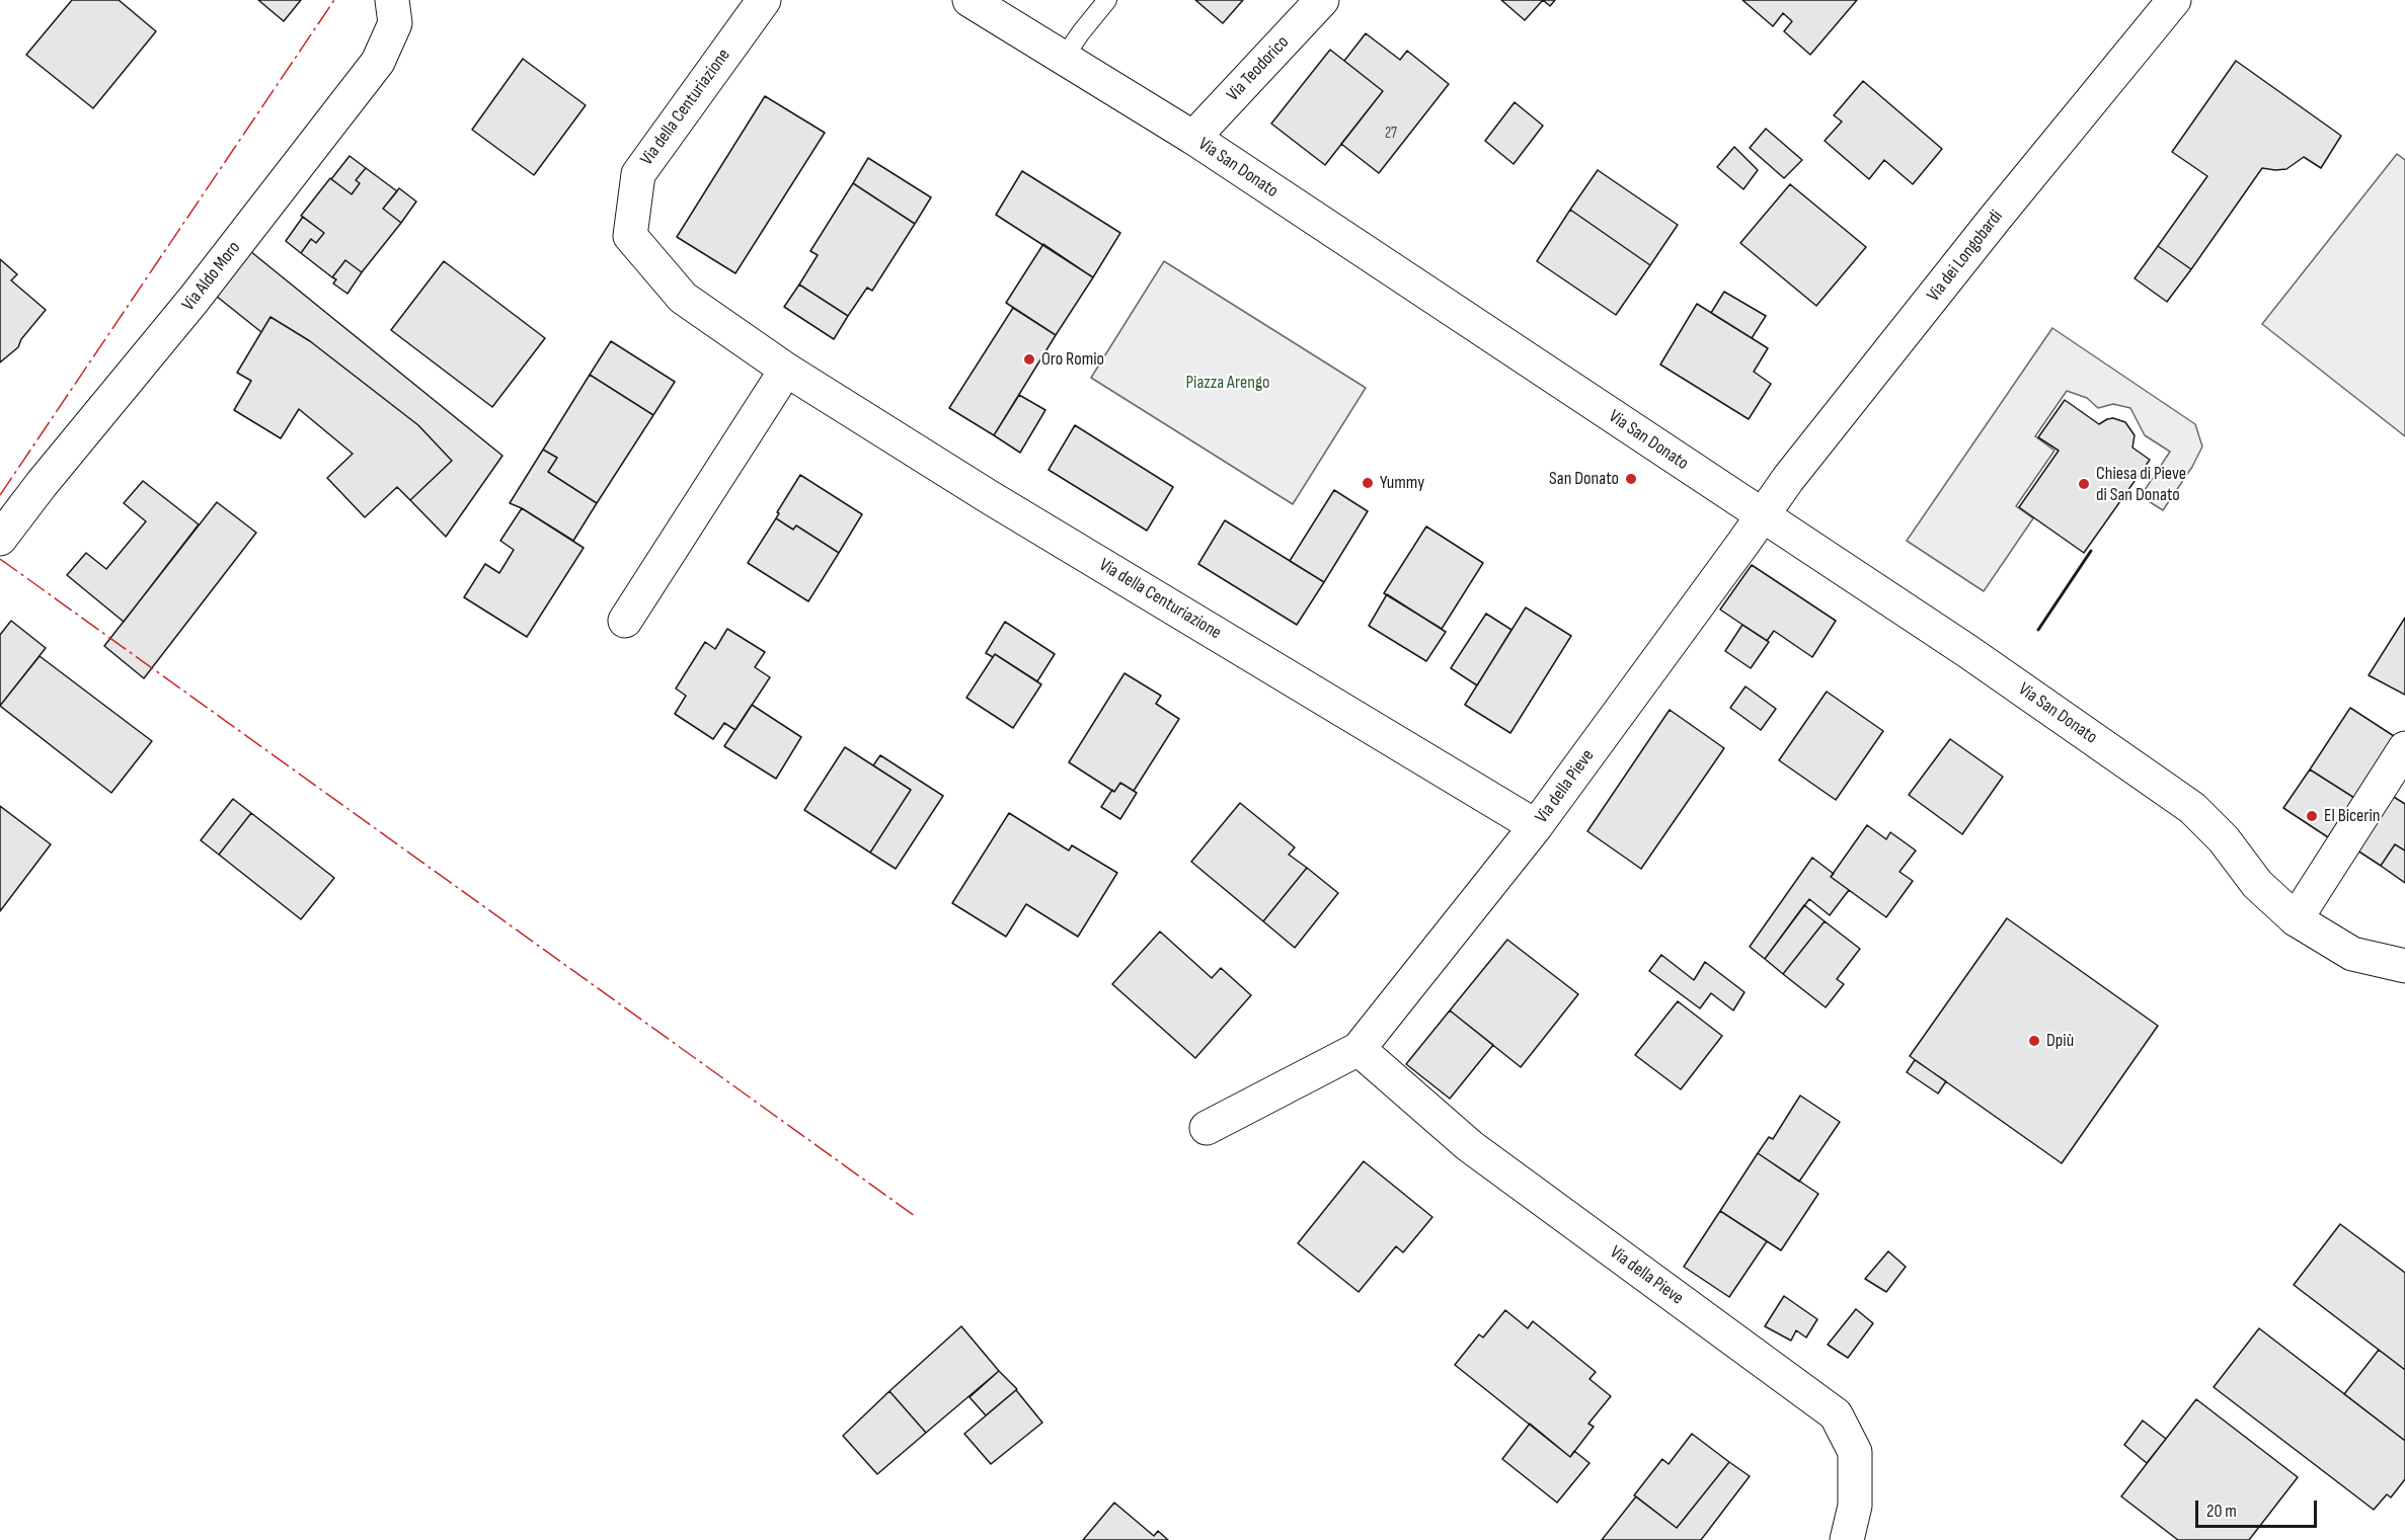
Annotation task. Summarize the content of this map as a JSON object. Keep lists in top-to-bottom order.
{
  "streets": {
    "street": [
      "Via Teodorico",
      "Via della Centuriazione",
      "Via San Donato",
      "Via dei Longobardi",
      "Via Aldo Moro",
      "Via della Pieve"
    ]
  },
  "crossings": [
    ["Via Teodorico", "Via San Donato"],
    ["Via della Centuriazione", "Via della Pieve"],
    ["Via San Donato", "Via dei Longobardi"],
    ["Via San Donato", "Via della Pieve"],
    ["Via dei Longobardi", "Via della Pieve"]
  ],
  "parks": ["Piazza Arengo"],
  "places": [
    "Oro Romio",
    "San Donato",
    "Yummy",
    "Chiesa di Pieve di San Donato",
    "El Bicerin",
    "Dpiù"
  ],
  "house_numbers": ["27"],
  "scale_bar": "20 m"
}
